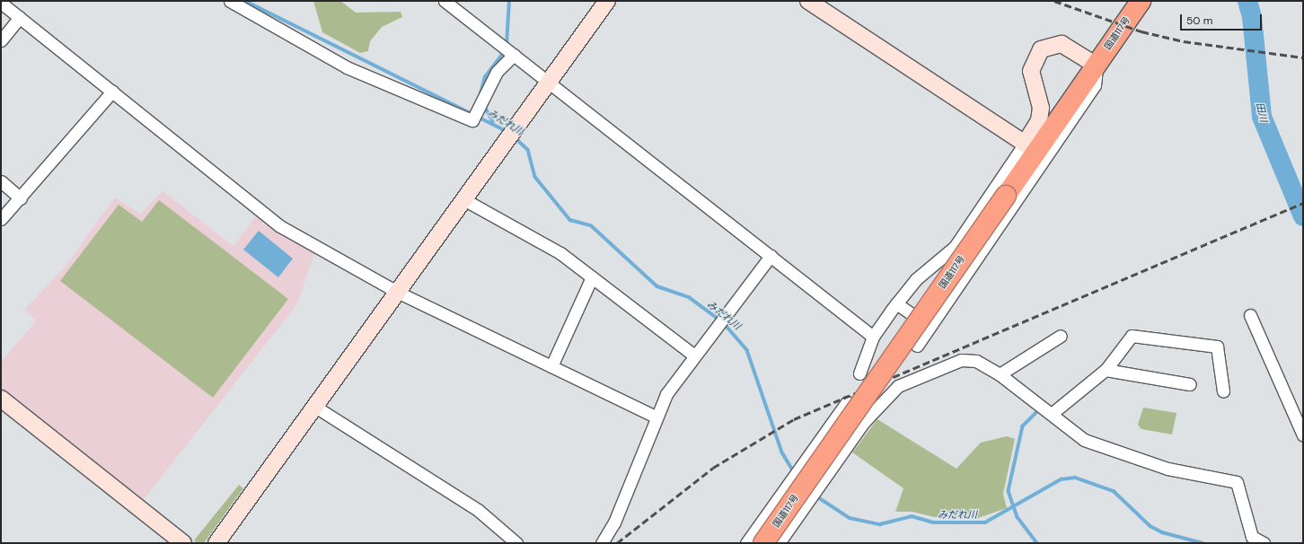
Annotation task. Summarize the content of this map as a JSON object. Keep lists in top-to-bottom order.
{
  "streets": {
    "highway": ["国道117号"]
  },
  "water": ["田川", "みだれ川"],
  "scale_bar": "50 m"
}
